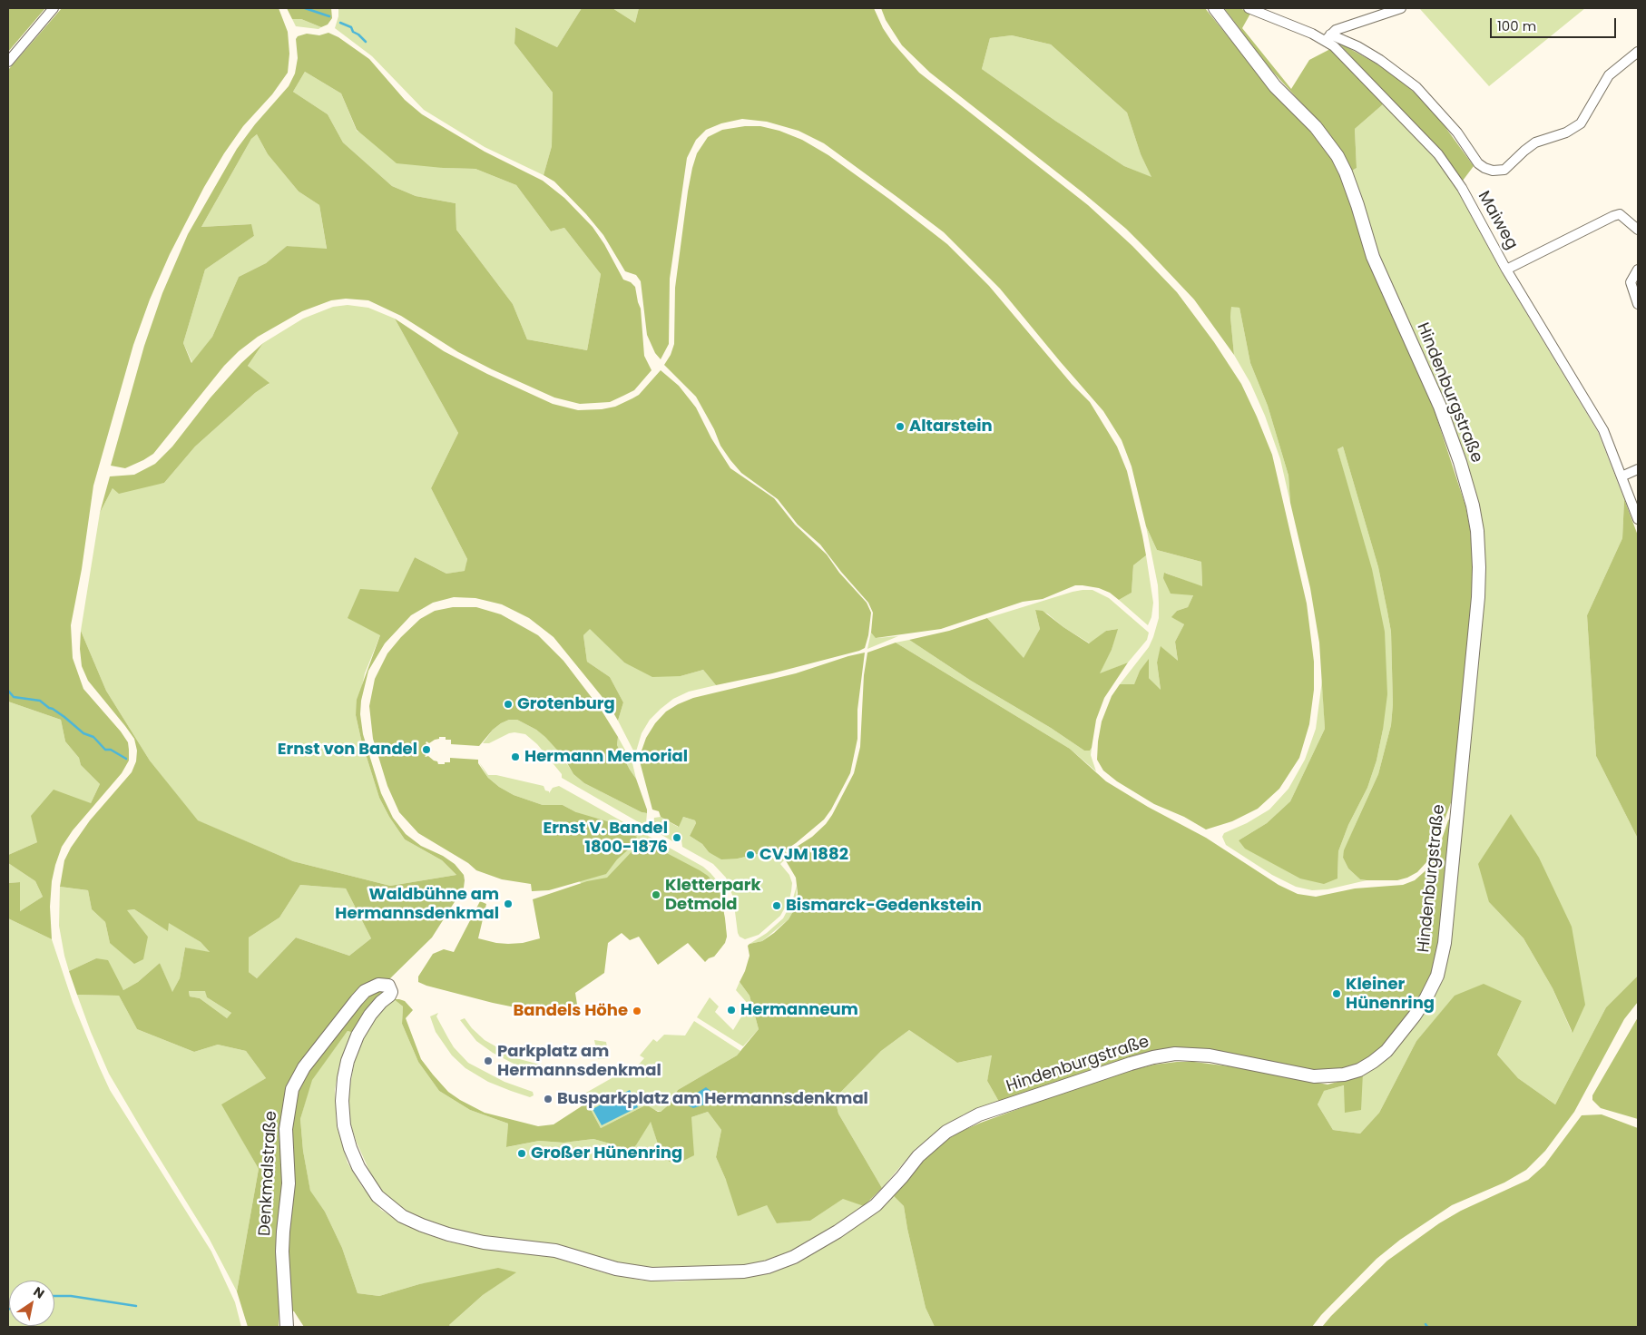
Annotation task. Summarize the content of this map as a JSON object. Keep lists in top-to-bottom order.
{
  "streets": {
    "main road": ["Hindenburgstraße", "Denkmalstraße"],
    "street": ["Maiweg"]
  },
  "crossings": [
    ["Hindenburgstraße", "Denkmalstraße"]
  ],
  "places": [
    "Altarstein",
    "Grotenburg",
    "Ernst von Bandel",
    "Hermann Memorial",
    "Ernst V. Bandel 1800-1876",
    "CVJM 1882",
    "Kletterpark Detmold",
    "Waldbühne am Hermannsdenkmal",
    "Bismarck-Gedenkstein",
    "Kleiner Hünenring",
    "Hermanneum",
    "Bandels Höhe",
    "Parkplatz am Hermannsdenkmal",
    "Busparkplatz am Hermannsdenkmal",
    "Großer Hünenring"
  ],
  "scale_bar": "100 m",
  "north": "top right"
}
